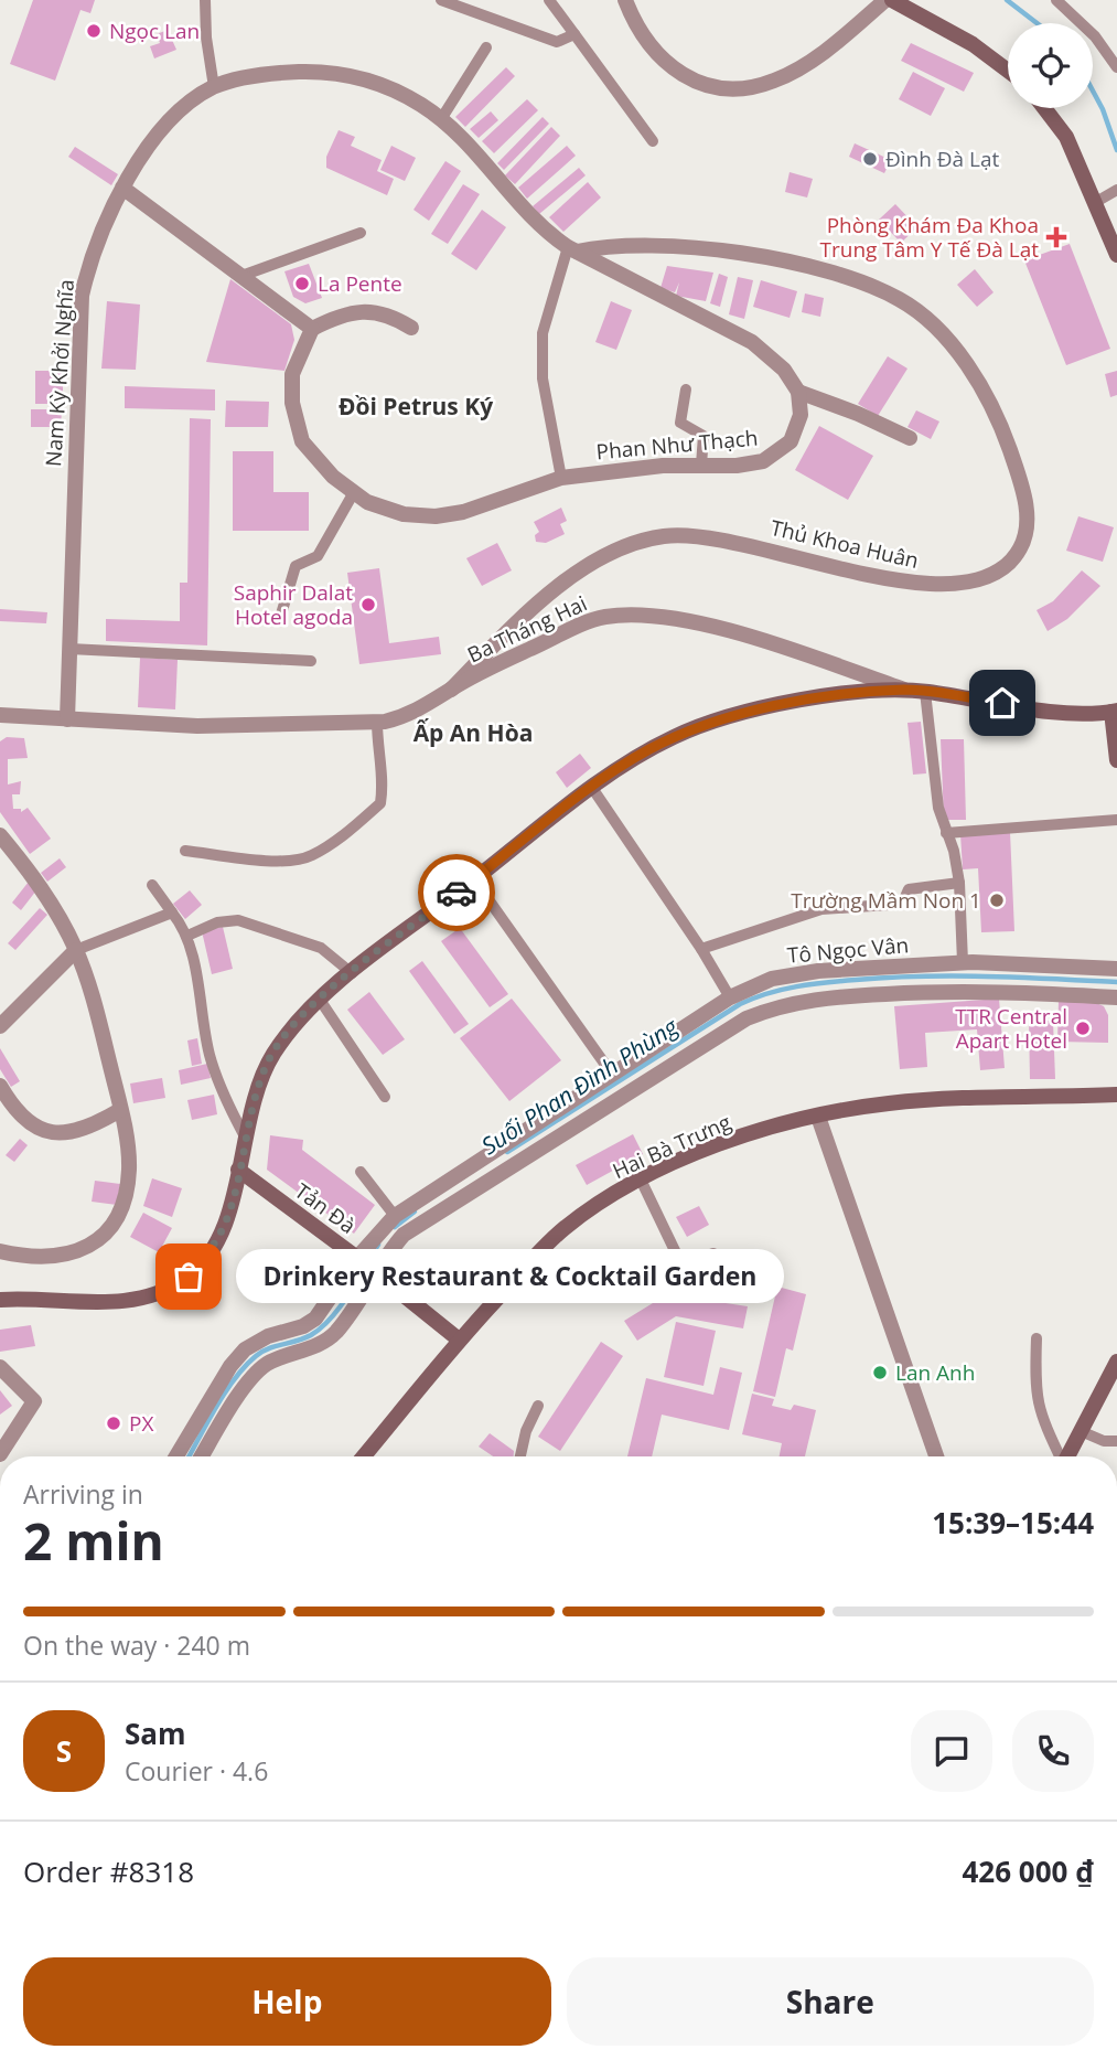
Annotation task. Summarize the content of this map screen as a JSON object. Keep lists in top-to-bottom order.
{
  "streets": {
    "main road": ["Ba Tháng Hai", "Hai Bà Trưng", "Tản Đà"],
    "street": [
      "Nam Kỳ Khởi Nghĩa",
      "Phan Như Thạch",
      "Thủ Khoa Huân",
      "Tô Ngọc Vân"
    ]
  },
  "crossings": [
    ["Nam Kỳ Khởi Nghĩa", "Thủ Khoa Huân"],
    ["Nam Kỳ Khởi Nghĩa", "Ba Tháng Hai"],
    ["Thủ Khoa Huân", "Ba Tháng Hai"],
    ["Tô Ngọc Vân", "Tản Đà"],
    ["Hai Bà Trưng", "Tản Đà"]
  ],
  "districts": ["Đồi Petrus Ký", "Ấp An Hòa"],
  "water": ["Suối Phan Đình Phùng"],
  "places": {
    "other": [
      "Ngọc Lan",
      "Đình Đà Lạt",
      "La Pente",
      "Saphir Dalat Hotel agoda",
      "Trường Mầm Non 1",
      "TTR Central Apart Hotel",
      "Drinkery Restaurant & Cocktail Garden",
      "Lan Anh",
      "PX"
    ],
    "health": ["Phòng Khám Đa Khoa Trung Tâm Y Tế Đà Lạt"]
  },
  "page": {
    "bubble": "Drinkery Restaurant & Cocktail Garden",
    "heading": ["2 min", "Arriving in", "15:39–15:44"],
    "panel": [
      "Sam",
      "Courier · 4.6",
      "Order #8318",
      "426 000 ₫"
    ],
    "bar": "On the way · 240 m",
    "round": "S",
    "buttons": ["Help", "Share"]
  }
}
